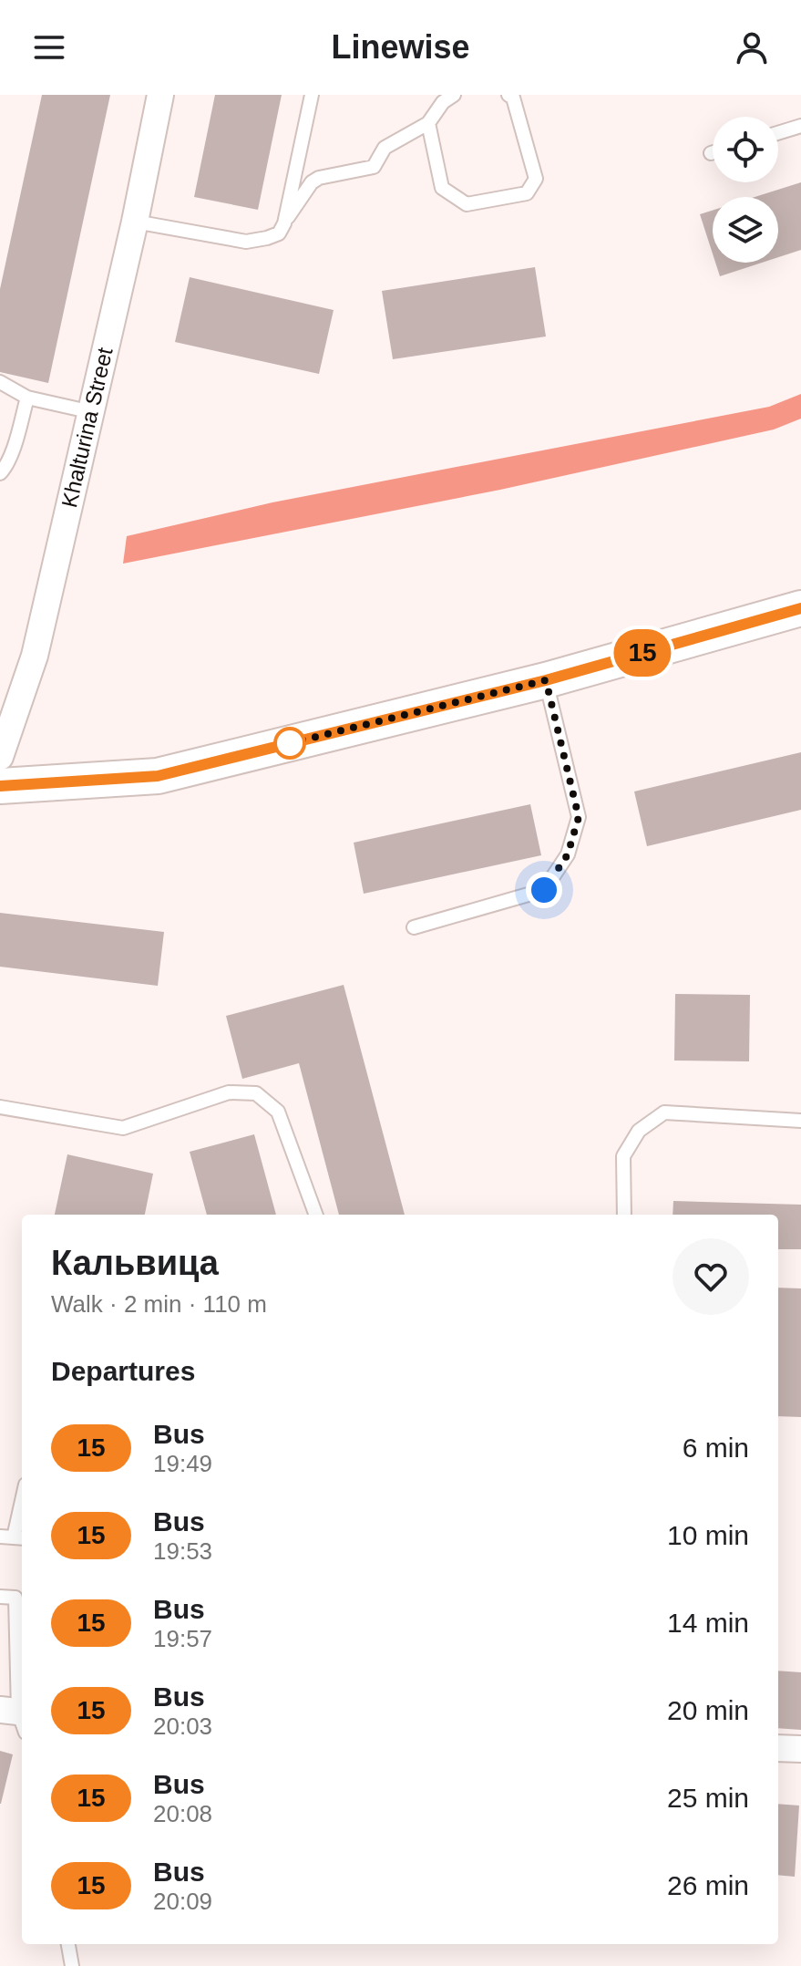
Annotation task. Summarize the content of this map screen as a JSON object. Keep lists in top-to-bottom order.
{
  "streets": {
    "street": ["Khalturina Street"]
  },
  "lines": ["bus line 15"],
  "page": {
    "header": "Linewise",
    "on_map": "15",
    "heading": [
      ["Кальвица", "Walk · 2 min · 110 m"],
      "Departures"
    ],
    "list": [
      {
        "mark": "15",
        "name": "Bus",
        "note": "19:49",
        "value": "6 min"
      },
      {
        "mark": "15",
        "name": "Bus",
        "note": "19:53",
        "value": "10 min"
      },
      {
        "mark": "15",
        "name": "Bus",
        "note": "19:57",
        "value": "14 min"
      },
      {
        "mark": "15",
        "name": "Bus",
        "note": "20:03",
        "value": "20 min"
      },
      {
        "mark": "15",
        "name": "Bus",
        "note": "20:08",
        "value": "25 min"
      },
      {
        "mark": "15",
        "name": "Bus",
        "note": "20:09",
        "value": "26 min"
      }
    ]
  }
}
